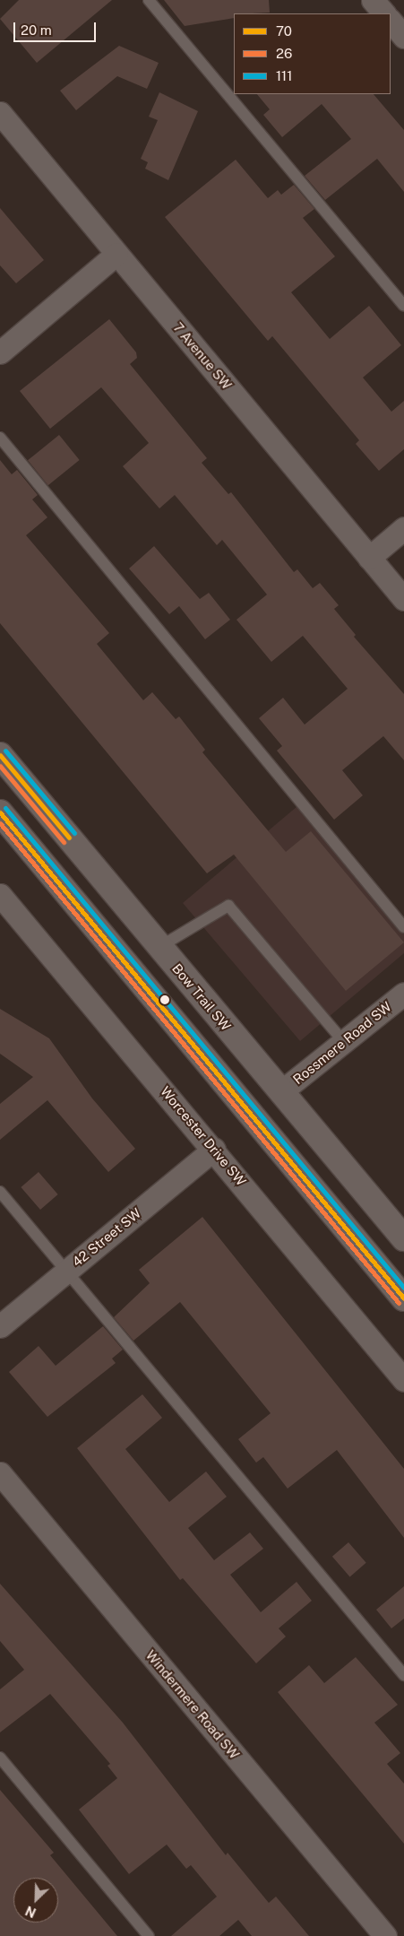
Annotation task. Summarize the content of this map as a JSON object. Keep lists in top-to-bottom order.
{
  "streets": {
    "main road": ["Bow Trail SW"],
    "street": [
      "7 Avenue SW",
      "Rossmere Road SW",
      "Worcester Drive SW",
      "42 Street SW",
      "Windermere Road SW"
    ]
  },
  "crossings": [
    ["Bow Trail SW", "Rossmere Road SW"],
    ["Worcester Drive SW", "42 Street SW"]
  ],
  "lines": ["transit line 111", "transit line 70", "transit line 26"],
  "legend": ["70", "26", "111"],
  "scale_bar": "20 m",
  "north": "bottom left"
}
